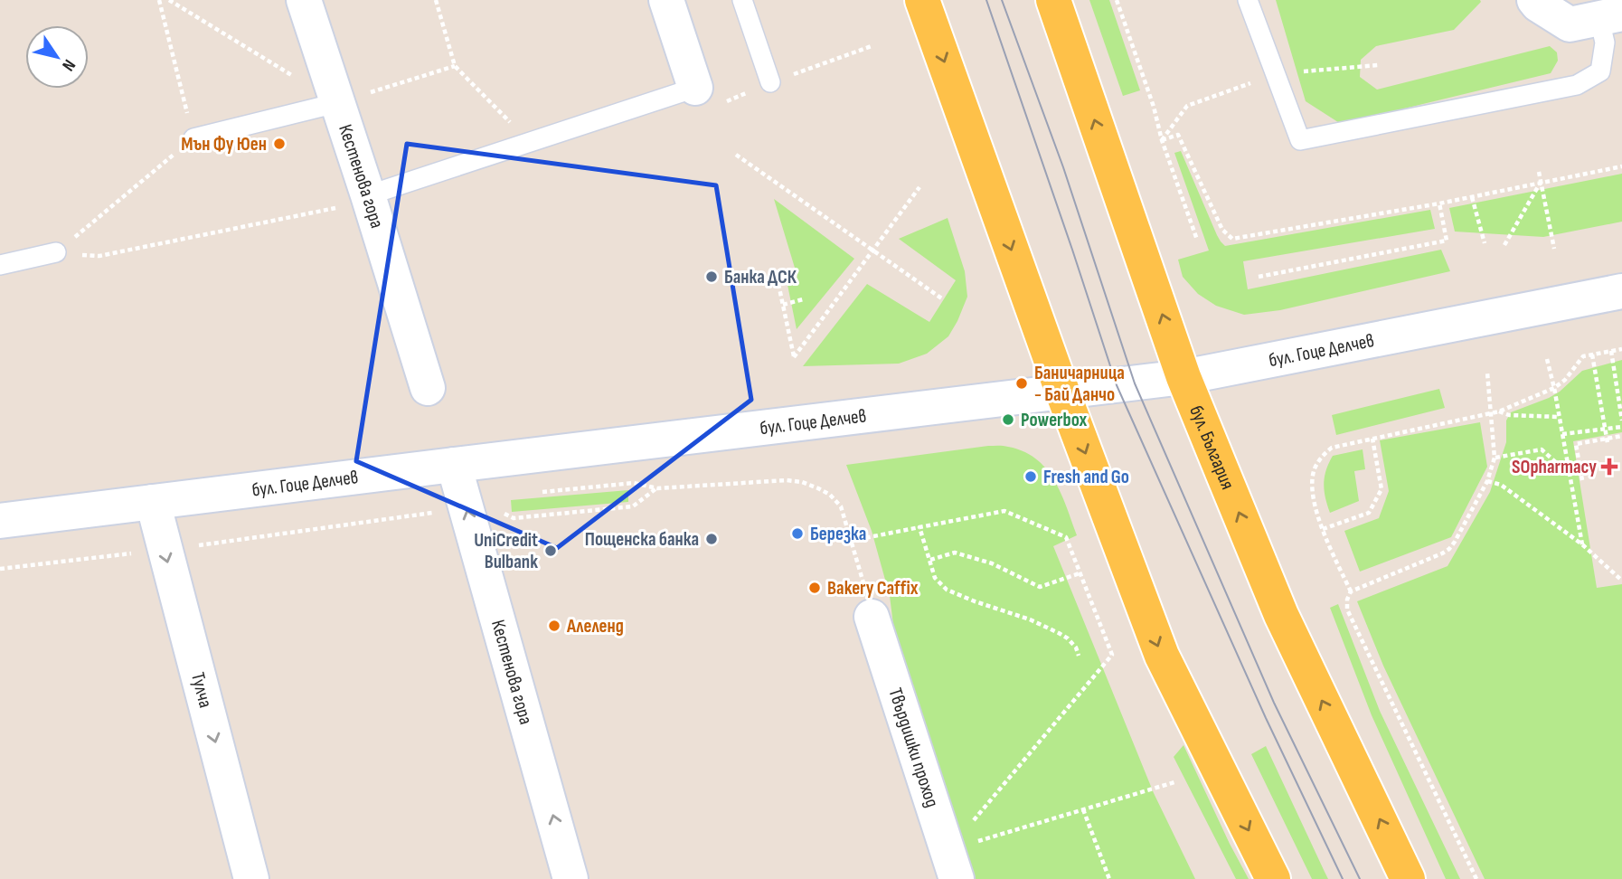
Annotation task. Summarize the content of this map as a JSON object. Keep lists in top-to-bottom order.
{
  "streets": {
    "main road": ["бул. България"],
    "street": [
      "Кестенова гора",
      "бул. Гоце Делчев",
      "Тулча",
      "Твърдишки проход"
    ]
  },
  "crossings": [
    ["Кестенова гора", "бул. Гоце Делчев"],
    ["бул. Гоце Делчев", "бул. България"],
    ["бул. Гоце Делчев", "Тулча"]
  ],
  "one_way": ["Кестенова гора", "Тулча"],
  "places": {
    "other": [
      "Мън Фу Юен",
      "Банка ДСК",
      "Баничарница - Бай Данчо",
      "Powerbox",
      "Fresh and Go",
      "Березка",
      "Пощенска банка",
      "UniCredit Bulbank",
      "Bakery Caffix",
      "Алеленд"
    ],
    "health": ["SOpharmacy"]
  },
  "north": "bottom right"
}
